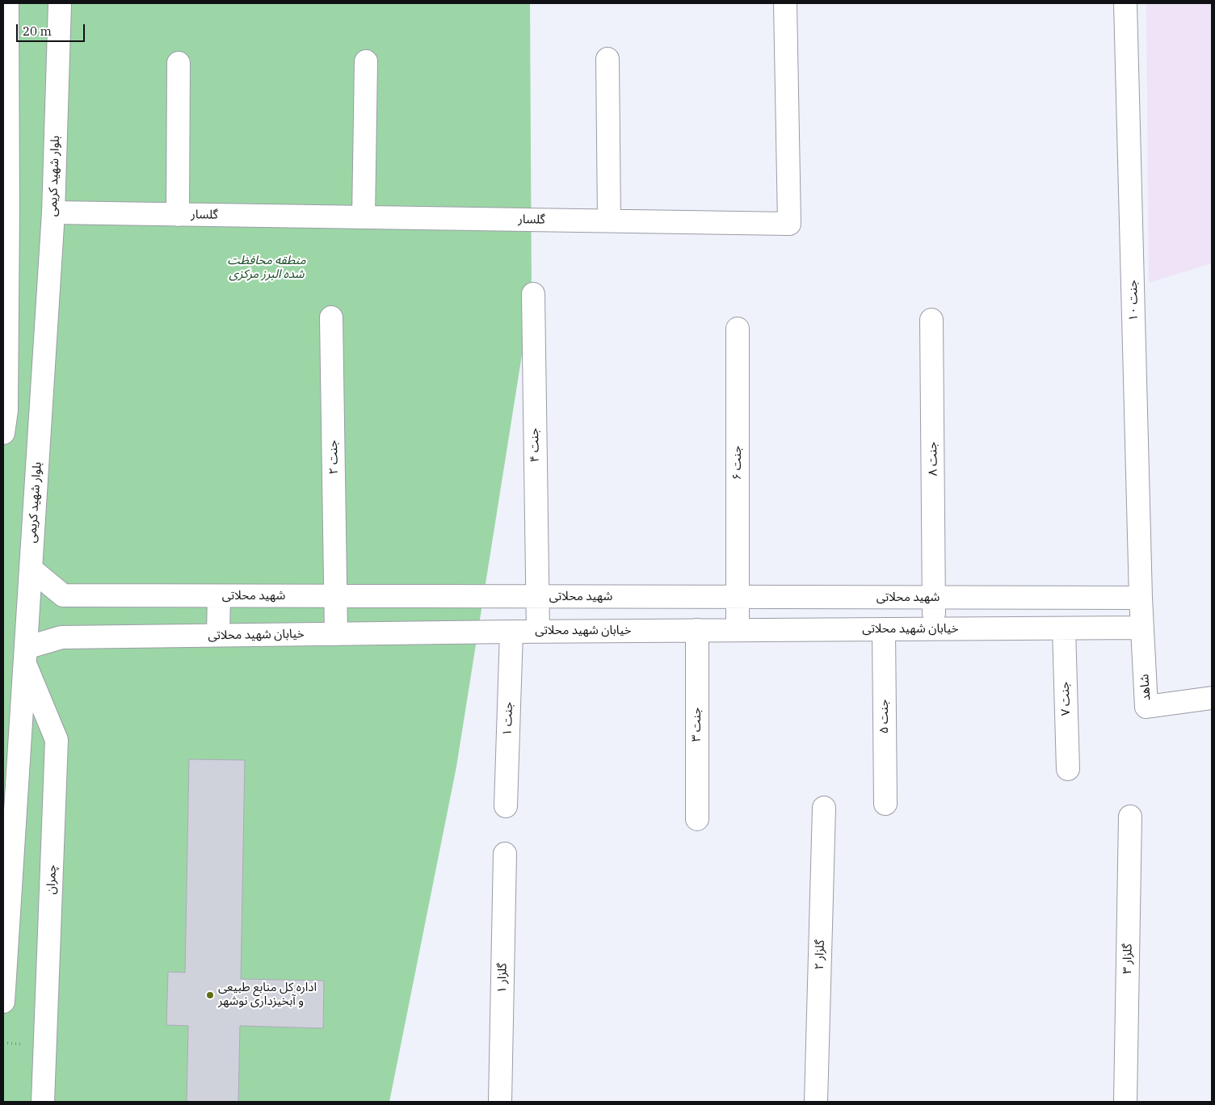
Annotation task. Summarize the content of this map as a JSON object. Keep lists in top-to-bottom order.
{
  "streets": {
    "street": [
      "بلوار شهید کریمی",
      "گلسار",
      "جنت ۱۰",
      "جنت ۴",
      "جنت ۲",
      "جنت ۸",
      "جنت ۶",
      "شهید محلاتی",
      "خیابان شهید محلاتی",
      "شاهد",
      "جنت ۷",
      "جنت ۵",
      "جنت ۱",
      "جنت ۳",
      "چمران",
      "گلزار ۲",
      "گلزار ۳",
      "گلزار ۱"
    ]
  },
  "crossings": [
    ["بلوار شهید کریمی", "گلسار"],
    ["بلوار شهید کریمی", "شهید محلاتی"],
    ["بلوار شهید کریمی", "خیابان شهید محلاتی"],
    ["بلوار شهید کریمی", "چمران"],
    ["جنت ۱۰", "شهید محلاتی"],
    ["جنت ۱۰", "خیابان شهید محلاتی"],
    ["جنت ۱۰", "شاهد"],
    ["جنت ۴", "شهید محلاتی"],
    ["جنت ۴", "خیابان شهید محلاتی"],
    ["جنت ۲", "شهید محلاتی"],
    ["جنت ۲", "خیابان شهید محلاتی"],
    ["جنت ۸", "شهید محلاتی"],
    ["جنت ۸", "خیابان شهید محلاتی"],
    ["جنت ۶", "شهید محلاتی"],
    ["جنت ۶", "خیابان شهید محلاتی"],
    ["خیابان شهید محلاتی", "شاهد"],
    ["خیابان شهید محلاتی", "جنت ۷"],
    ["خیابان شهید محلاتی", "جنت ۵"],
    ["خیابان شهید محلاتی", "جنت ۱"],
    ["خیابان شهید محلاتی", "جنت ۳"],
    ["خیابان شهید محلاتی", "چمران"]
  ],
  "parks": ["منطقه محافظت شده البرز مرکزی"],
  "places": ["اداره كل منابع طبيعی و آبخيزداری نوشهر"],
  "scale_bar": "20 m"
}
